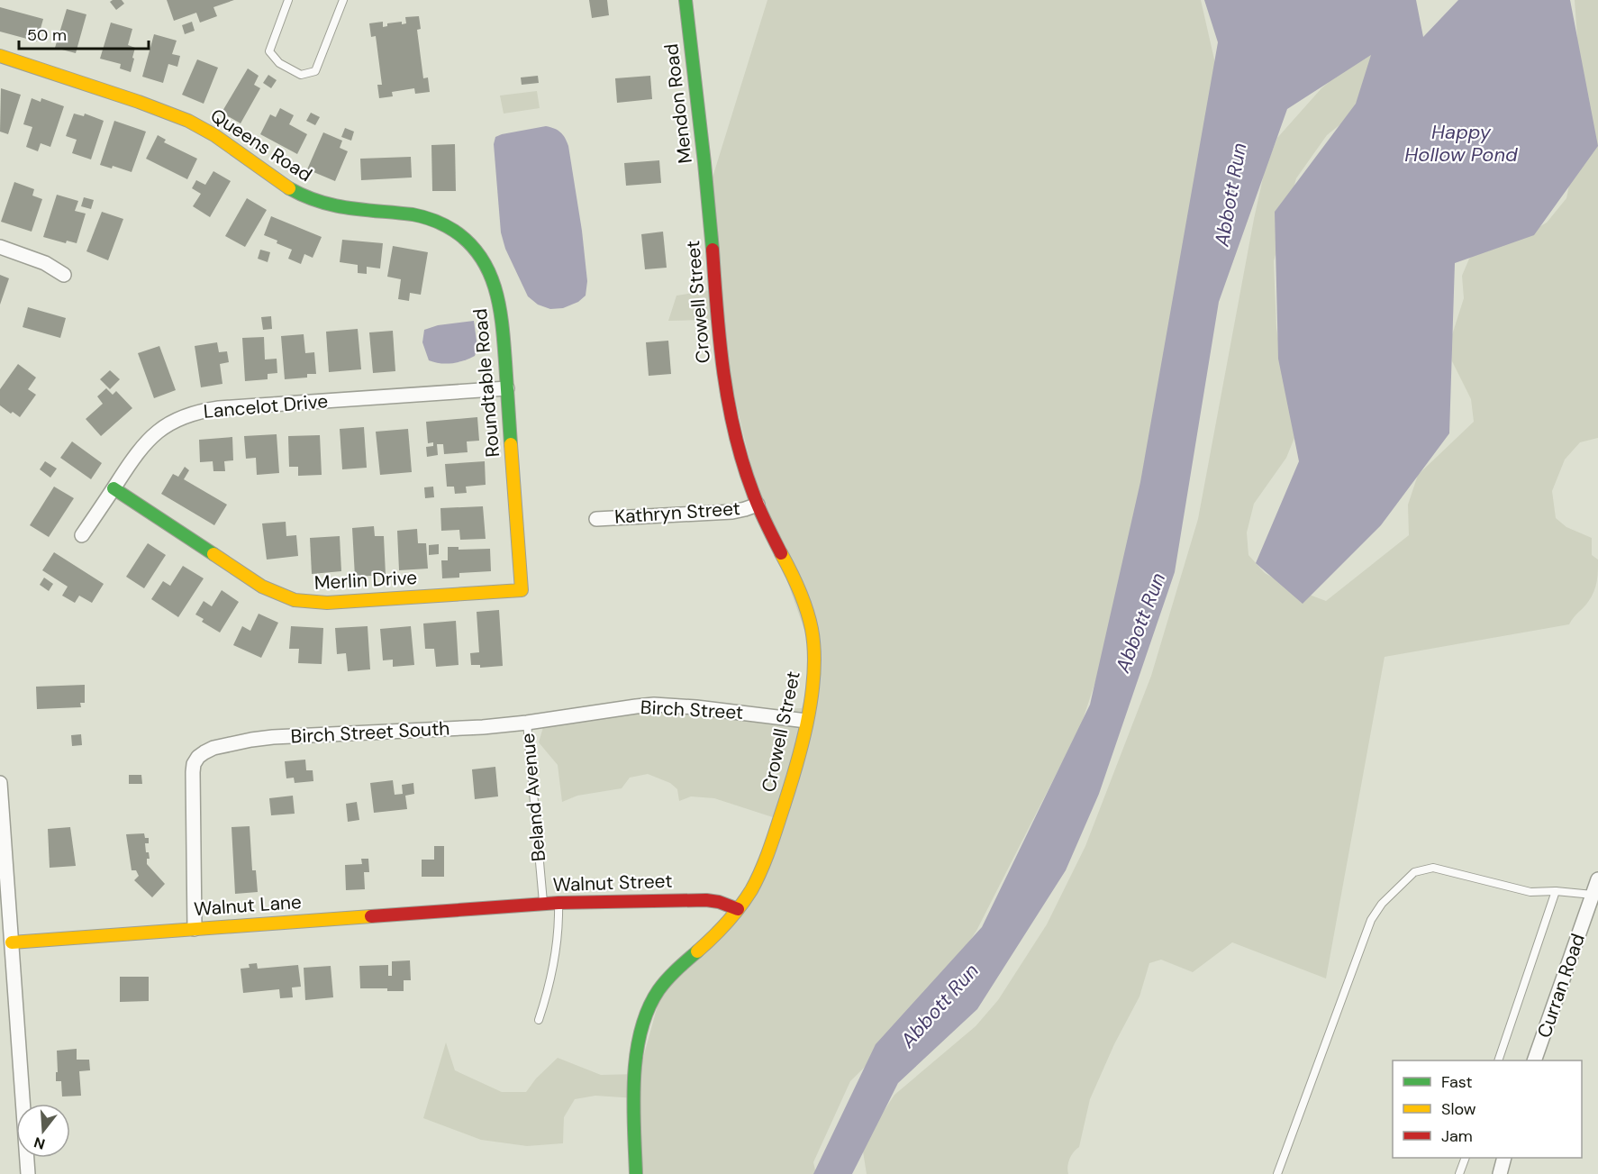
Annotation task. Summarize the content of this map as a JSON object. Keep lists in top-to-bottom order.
{
  "streets": {
    "street": [
      "Mendon Road",
      "Queens Road",
      "Crowell Street",
      "Roundtable Road",
      "Lancelot Drive",
      "Kathryn Street",
      "Merlin Drive",
      "Birch Street",
      "Birch Street South",
      "Walnut Street",
      "Walnut Lane",
      "Curran Road"
    ],
    "lane": ["Beland Avenue"]
  },
  "crossings": [
    ["Mendon Road", "Crowell Street"],
    ["Queens Road", "Roundtable Road"],
    ["Crowell Street", "Kathryn Street"],
    ["Crowell Street", "Birch Street"],
    ["Crowell Street", "Walnut Street"],
    ["Roundtable Road", "Lancelot Drive"],
    ["Roundtable Road", "Merlin Drive"],
    ["Lancelot Drive", "Merlin Drive"],
    ["Birch Street", "Birch Street South"],
    ["Birch Street South", "Beland Avenue"],
    ["Birch Street South", "Walnut Lane"],
    ["Beland Avenue", "Walnut Street"],
    ["Walnut Street", "Walnut Lane"]
  ],
  "water": ["Happy Hollow Pond", "Abbott Run"],
  "legend": ["Fast", "Slow", "Jam"],
  "scale_bar": "50 m",
  "north": "bottom"
}
